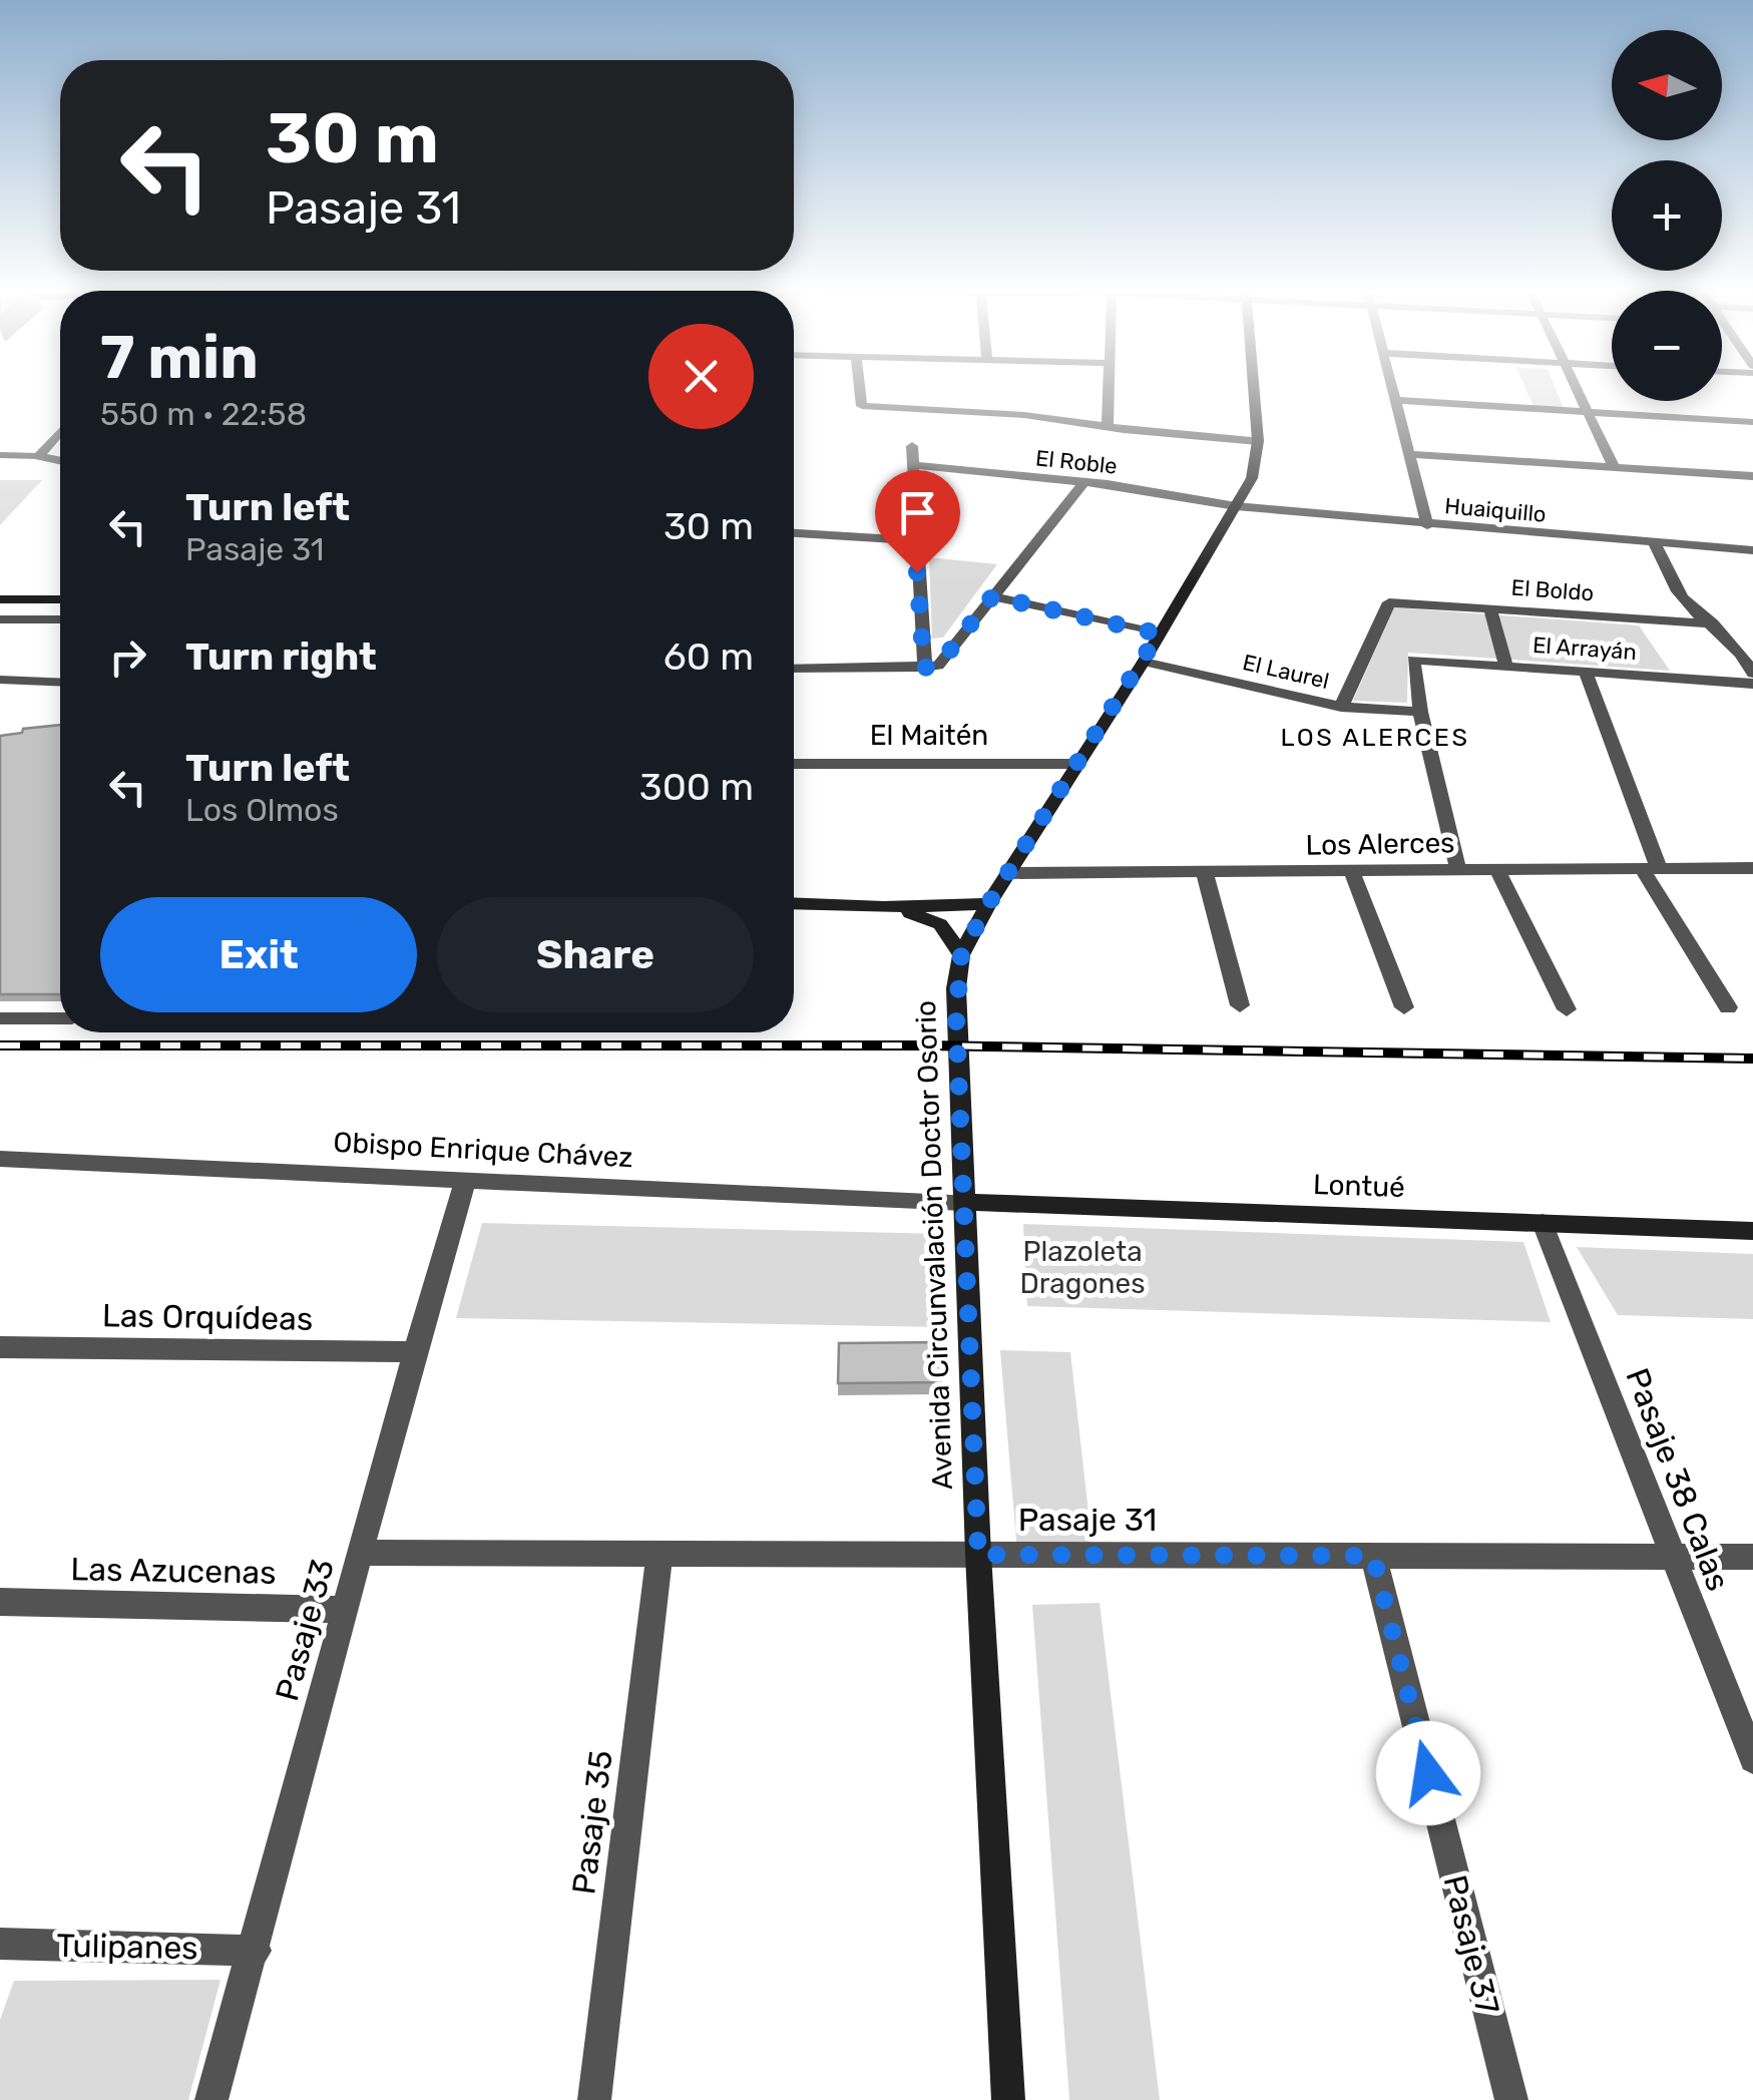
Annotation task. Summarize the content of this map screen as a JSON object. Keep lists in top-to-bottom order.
{
  "streets": {
    "main road": ["Lontué", "Avenida Circunvalación Doctor Osorio"],
    "street": [
      "El Roble",
      "Huaiquillo",
      "El Boldo",
      "El Arrayán",
      "El Laurel",
      "El Maitén",
      "Los Alerces",
      "Obispo Enrique Chávez",
      "Las Orquídeas",
      "Pasaje 38 Calas",
      "Pasaje 31",
      "Las Azucenas",
      "Pasaje 33",
      "Pasaje 35",
      "Pasaje 37",
      "Tulipanes"
    ]
  },
  "crossings": [
    ["El Roble", "Huaiquillo"],
    ["El Roble", "Avenida Circunvalación Doctor Osorio"],
    ["Huaiquillo", "Avenida Circunvalación Doctor Osorio"],
    ["El Boldo", "El Laurel"],
    ["El Arrayán", "El Laurel"],
    ["El Laurel", "Avenida Circunvalación Doctor Osorio"],
    ["El Maitén", "Avenida Circunvalación Doctor Osorio"],
    ["Los Alerces", "Avenida Circunvalación Doctor Osorio"],
    ["Obispo Enrique Chávez", "Lontué"],
    ["Obispo Enrique Chávez", "Avenida Circunvalación Doctor Osorio"],
    ["Obispo Enrique Chávez", "Pasaje 33"],
    ["Lontué", "Avenida Circunvalación Doctor Osorio"],
    ["Lontué", "Pasaje 38 Calas"],
    ["Avenida Circunvalación Doctor Osorio", "Pasaje 31"],
    ["Las Orquídeas", "Pasaje 33"],
    ["Pasaje 38 Calas", "Pasaje 31"],
    ["Pasaje 31", "Pasaje 33"],
    ["Pasaje 31", "Pasaje 35"],
    ["Pasaje 31", "Pasaje 37"],
    ["Las Azucenas", "Pasaje 33"],
    ["Pasaje 33", "Tulipanes"]
  ],
  "districts": ["LOS ALERCES"],
  "parks": ["Plazoleta Dragones"],
  "north": "left",
  "page": {
    "map_buttons": ["+", "−"],
    "turn": ["30 m", "Pasaje 31"],
    "heading": ["7 min", "550 m · 22:58"],
    "list": [
      {
        "name": "Turn left",
        "note": "Pasaje 31",
        "value": "30 m"
      },
      {
        "name": "Turn right",
        "value": "60 m"
      },
      {
        "name": "Turn left",
        "note": "Los Olmos",
        "value": "300 m"
      }
    ],
    "buttons": ["Exit", "Share"]
  }
}
